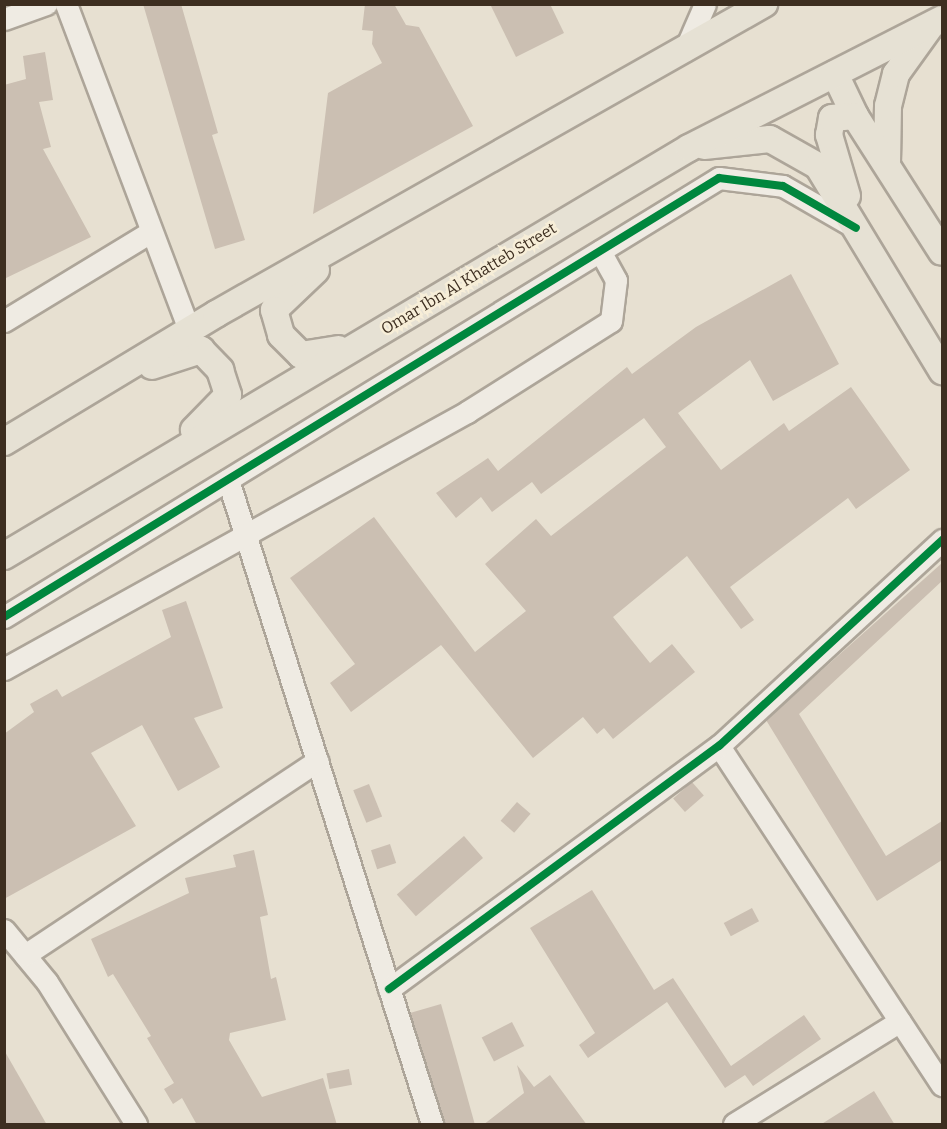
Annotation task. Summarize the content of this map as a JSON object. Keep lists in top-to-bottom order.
{
  "streets": {
    "main road": ["Omar Ibn Al Khatteb Street"]
  }
}
